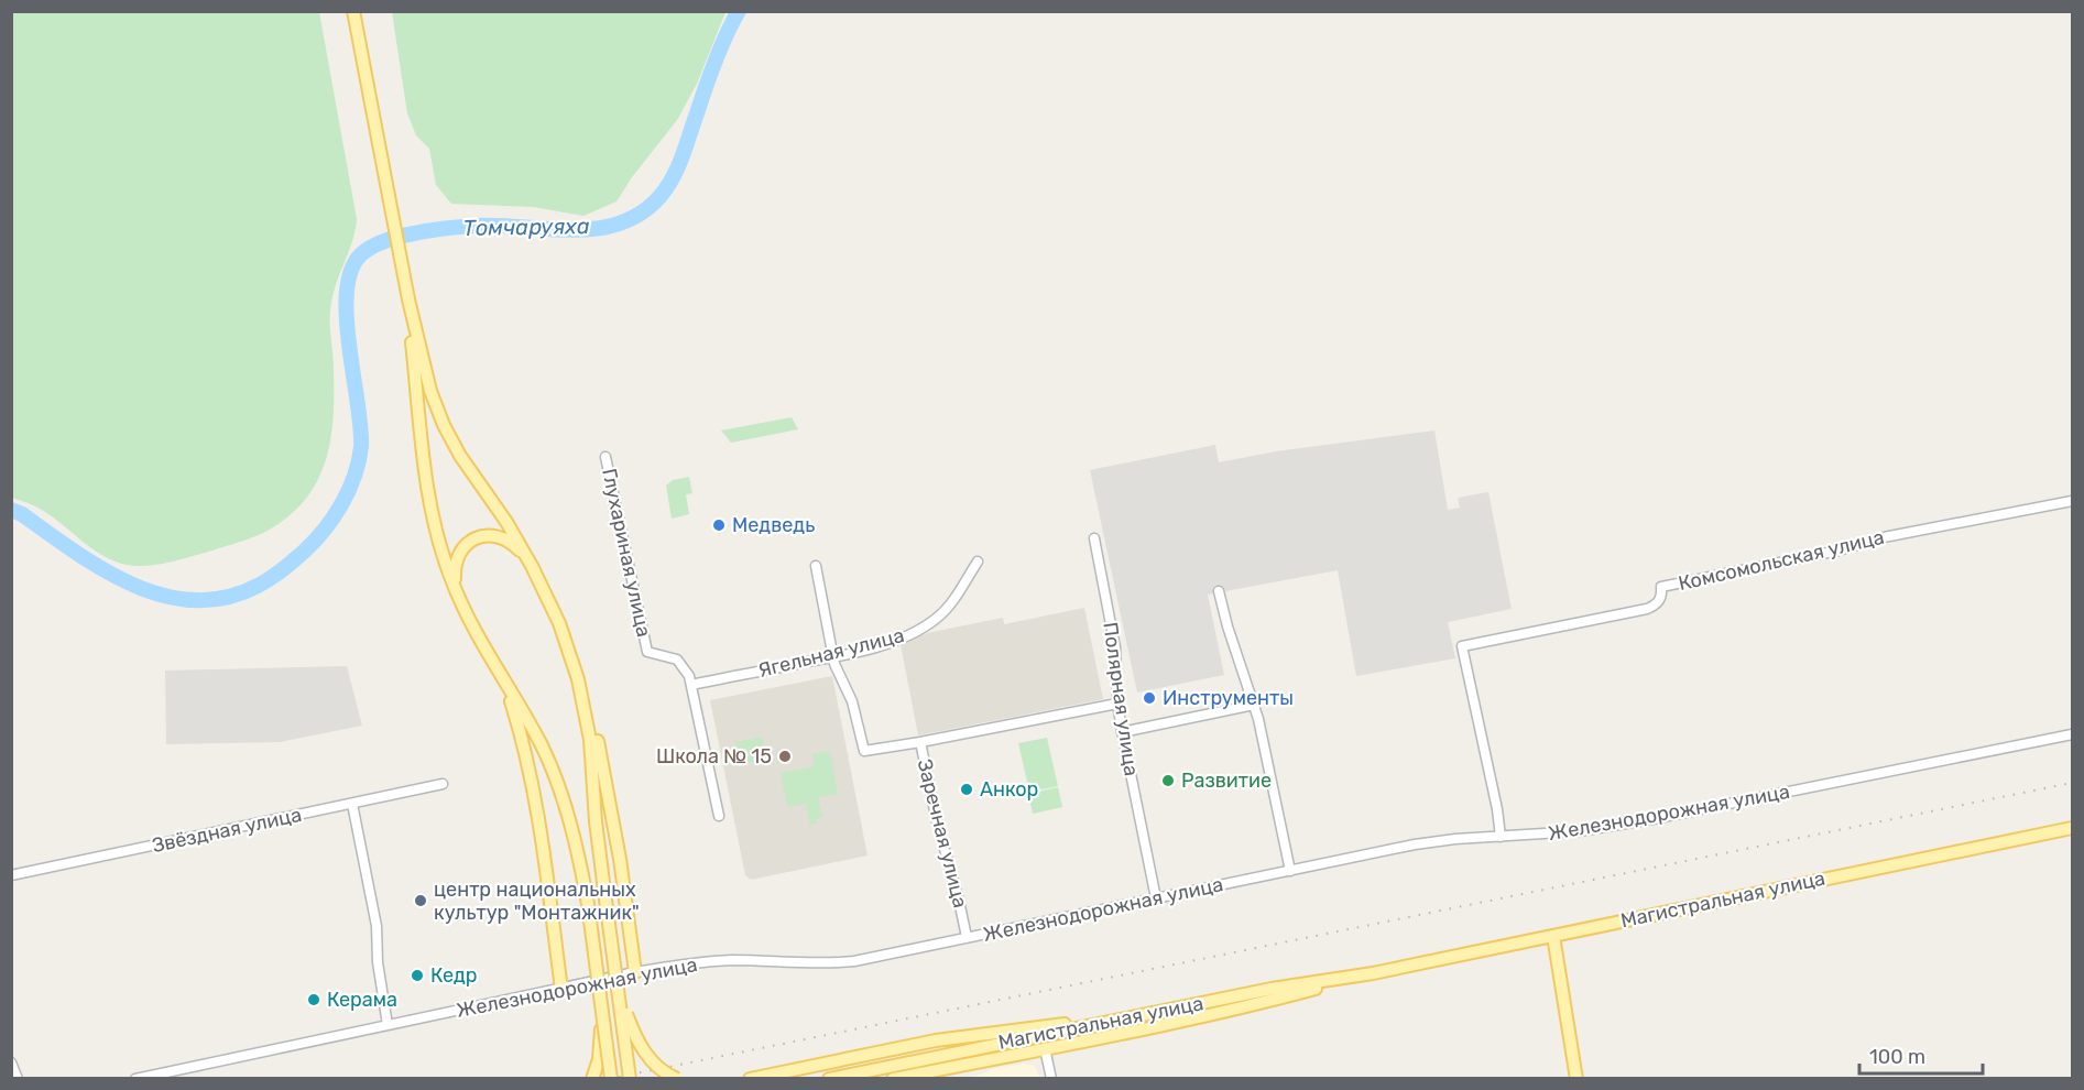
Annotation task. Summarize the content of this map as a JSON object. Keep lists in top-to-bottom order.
{
  "streets": {
    "main road": ["Магистральная улица"],
    "street": [
      "Глухариная улица",
      "Комсомольская улица",
      "Ягельная улица",
      "Полярная улица",
      "Железнодорожная улица",
      "Звёздная улица",
      "Заречная улица"
    ]
  },
  "crossings": [
    ["Глухариная улица", "Ягельная улица"],
    ["Комсомольская улица", "Железнодорожная улица"],
    ["Ягельная улица", "Заречная улица"],
    ["Полярная улица", "Железнодорожная улица"],
    ["Железнодорожная улица", "Заречная улица"]
  ],
  "water": ["Томчаруяха"],
  "places": [
    "Медведь",
    "Инструменты",
    "Школа № 15",
    "Развитие",
    "Анкор",
    "центр национальных культур \"Монтажник\"",
    "Кедр",
    "Керама"
  ],
  "scale_bar": "100 m"
}
